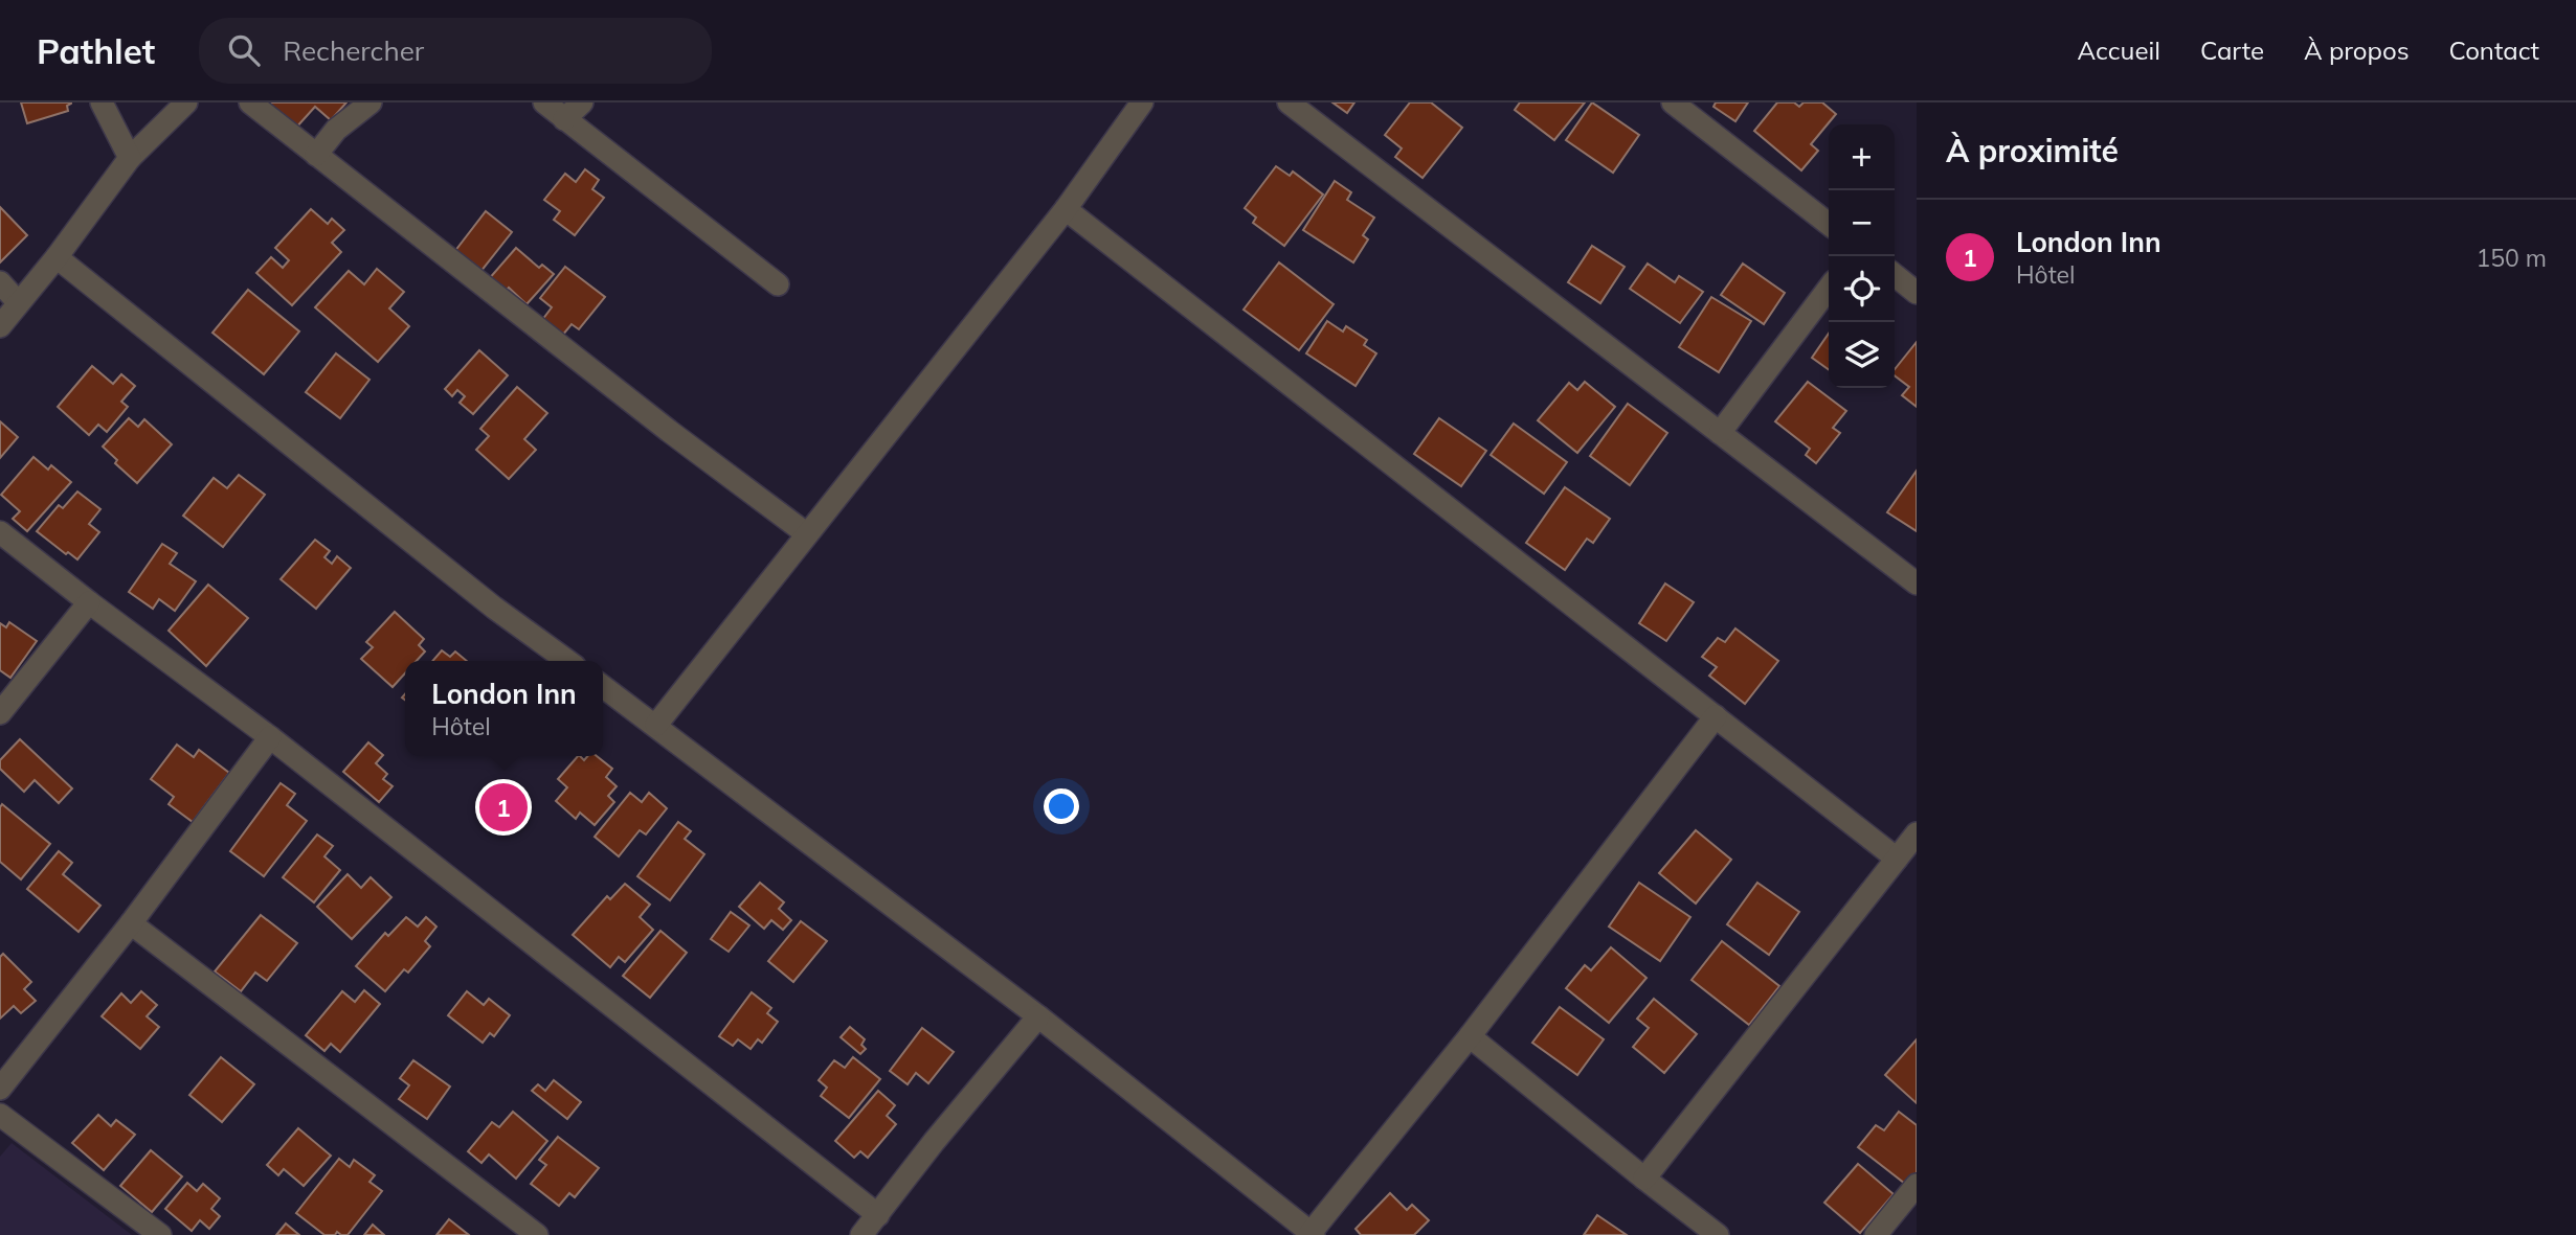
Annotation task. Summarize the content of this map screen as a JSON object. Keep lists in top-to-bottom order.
{
  "page": {
    "header": "Pathlet",
    "search": "Rechercher",
    "nav": [
      "Accueil",
      "Carte",
      "À propos",
      "Contact"
    ],
    "heading": "À proximité",
    "map_buttons": ["+", "−"],
    "list": [
      {
        "mark": "1",
        "name": "London Inn",
        "note": "Hôtel",
        "value": "150 m"
      }
    ],
    "popup": ["London Inn", "Hôtel"],
    "pins": "1"
  }
}
